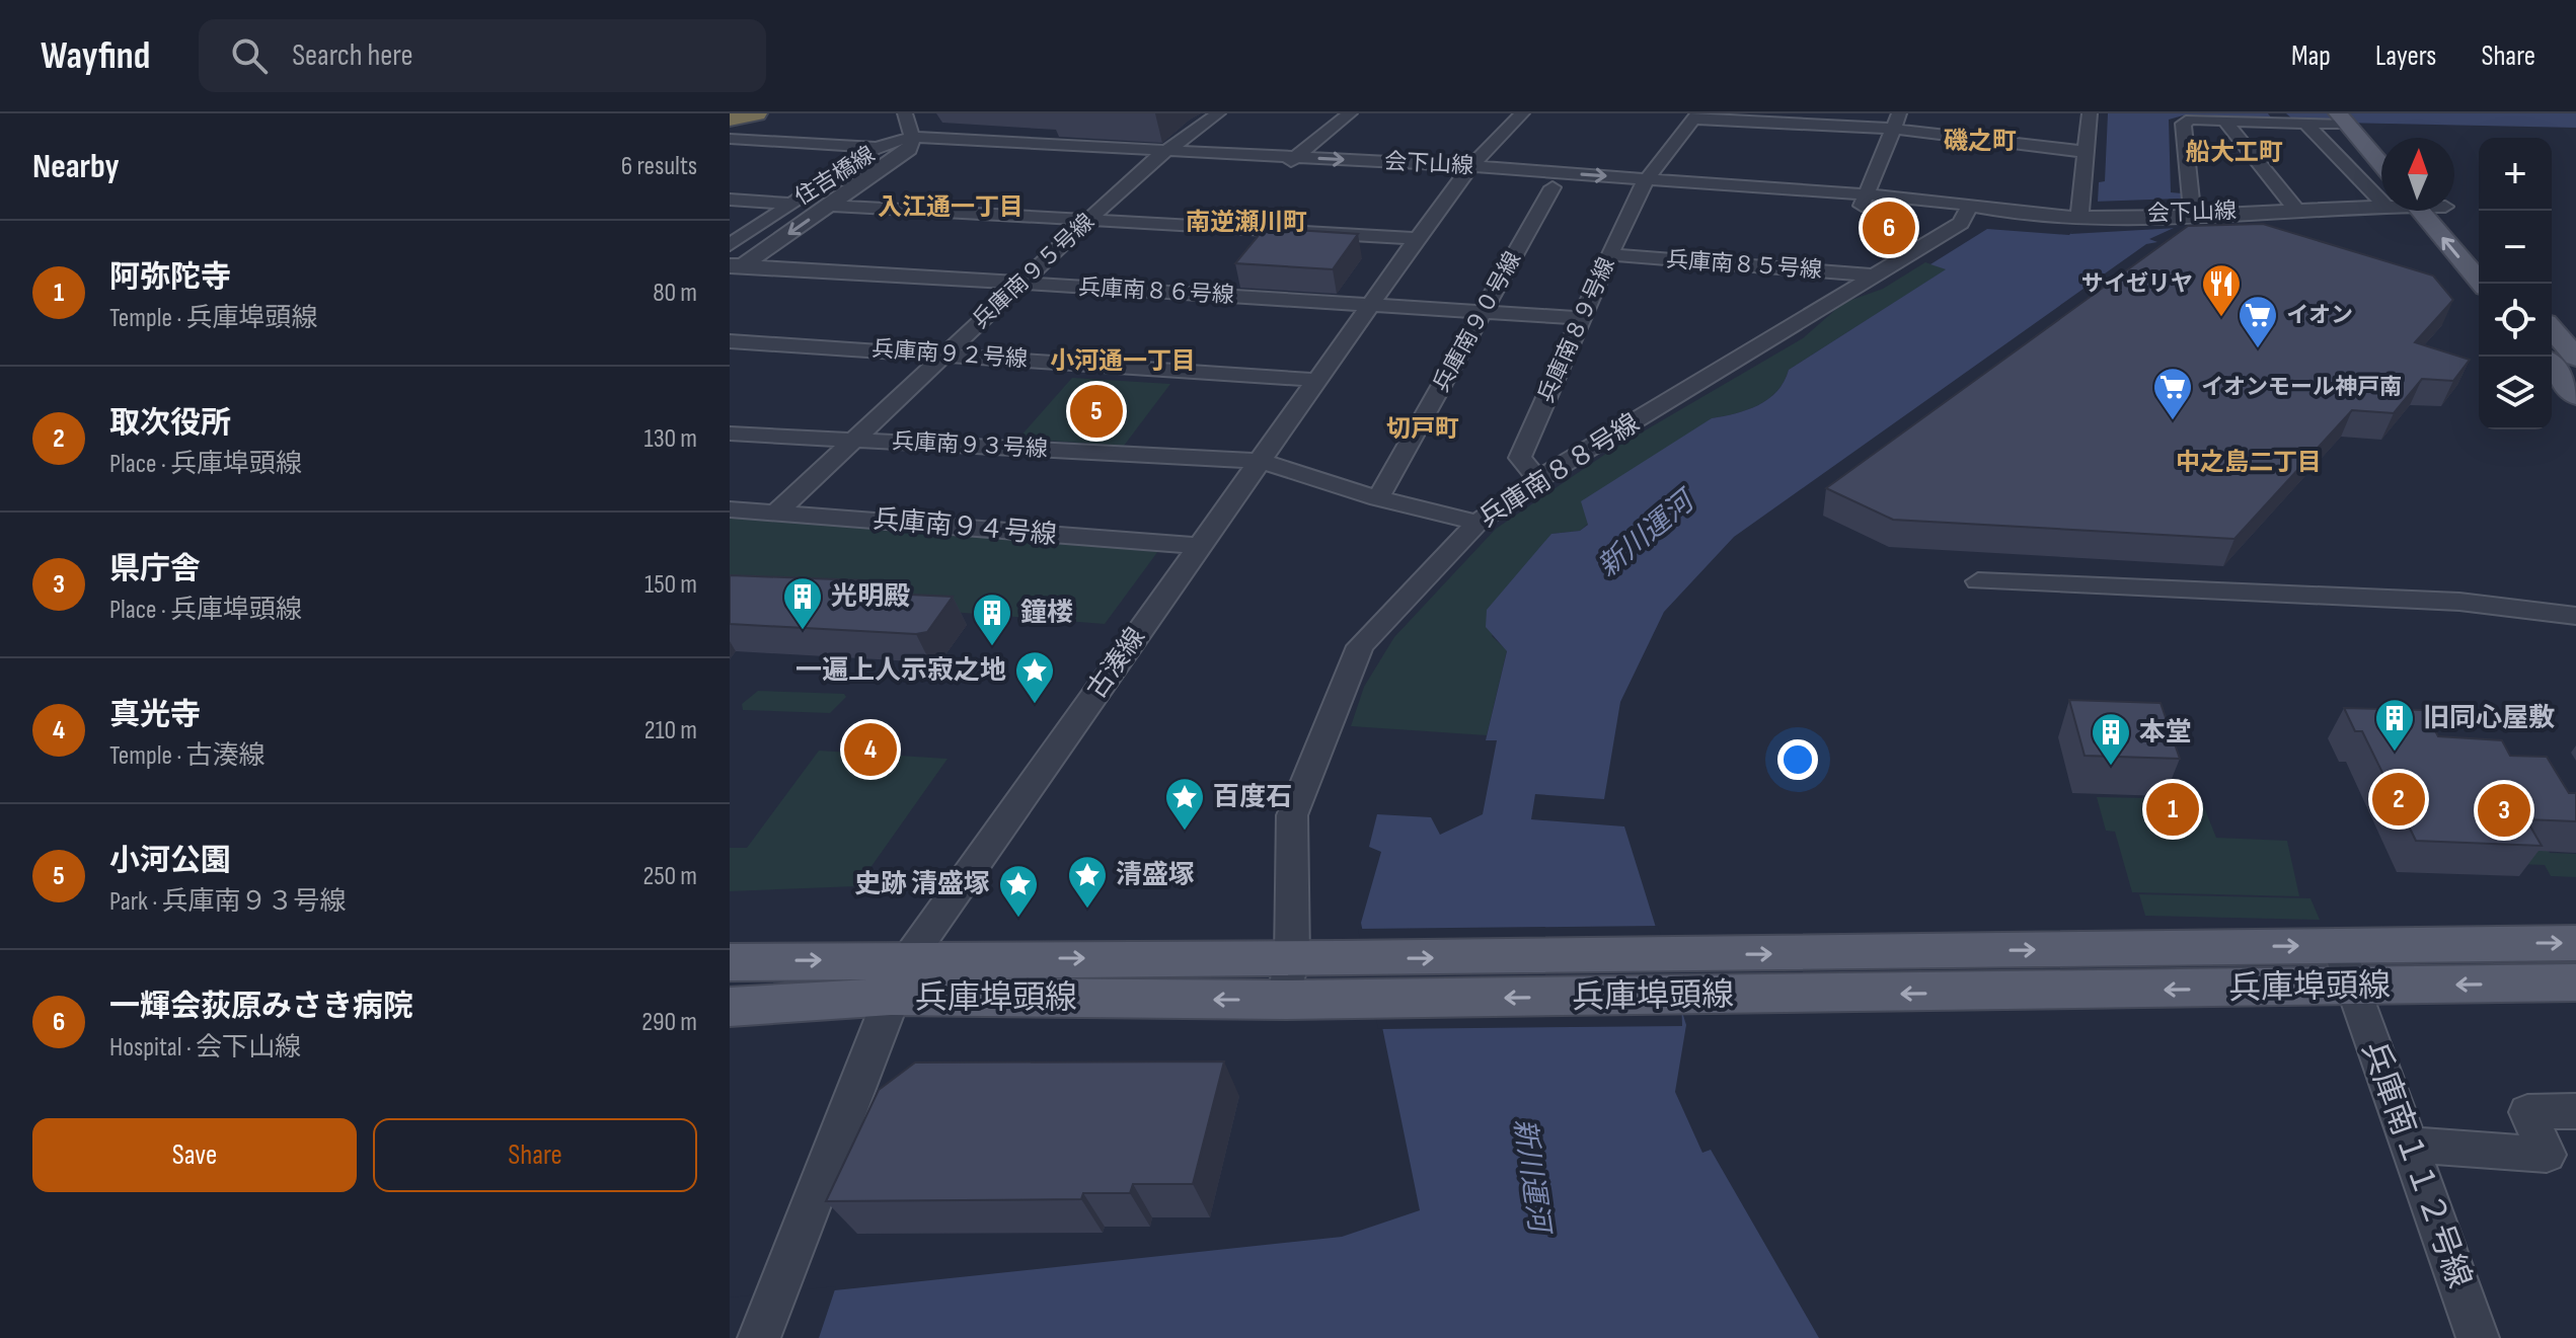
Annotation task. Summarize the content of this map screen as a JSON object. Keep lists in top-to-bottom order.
{
  "streets": {
    "main road": ["兵庫埠頭線"],
    "street": [
      "会下山線",
      "住吉橋線",
      "兵庫南８５号線",
      "兵庫南９５号線",
      "兵庫南８６号線",
      "兵庫南９０号線",
      "兵庫南８９号線",
      "兵庫南９２号線",
      "兵庫南９３号線",
      "兵庫南８８号線",
      "兵庫南９４号線",
      "古湊線",
      "兵庫南１１２号線"
    ]
  },
  "crossings": [
    ["会下山線", "住吉橋線"],
    ["会下山線", "兵庫南９５号線"],
    ["会下山線", "兵庫南９０号線"],
    ["会下山線", "兵庫南８９号線"],
    ["会下山線", "兵庫南８８号線"],
    ["会下山線", "古湊線"],
    ["住吉橋線", "兵庫南８６号線"],
    ["兵庫南８５号線", "兵庫南８９号線"],
    ["兵庫南８５号線", "兵庫南８８号線"],
    ["兵庫南９５号線", "兵庫南８６号線"],
    ["兵庫南９５号線", "兵庫南９２号線"],
    ["兵庫南９５号線", "兵庫南９３号線"],
    ["兵庫南９５号線", "兵庫南９４号線"],
    ["兵庫南８６号線", "兵庫南９０号線"],
    ["兵庫南８６号線", "兵庫南８９号線"],
    ["兵庫南８６号線", "古湊線"],
    ["兵庫南９０号線", "兵庫南９３号線"],
    ["兵庫南８９号線", "兵庫南８８号線"],
    ["兵庫南９２号線", "古湊線"],
    ["兵庫南９３号線", "兵庫南８８号線"],
    ["兵庫南９３号線", "古湊線"],
    ["兵庫南８８号線", "兵庫埠頭線"],
    ["兵庫南９４号線", "古湊線"],
    ["古湊線", "兵庫埠頭線"],
    ["兵庫埠頭線", "兵庫南１１２号線"]
  ],
  "districts": [
    "磯之町",
    "船大工町",
    "入江通一丁目",
    "南逆瀬川町",
    "小河通一丁目",
    "切戸町",
    "中之島二丁目"
  ],
  "water": ["新川運河"],
  "places": {
    "restaurant": ["サイゼリヤ"],
    "supermarket": ["イオン", "イオンモール神戸南"],
    "building": [
      "光明殿",
      "鐘楼",
      "旧同心屋敷",
      "本堂"
    ],
    "place": [
      "一遍上人示寂之地",
      "百度石",
      "清盛塚",
      "史跡 清盛塚"
    ]
  },
  "north": "top",
  "page": {
    "header": "Wayfind",
    "search": "Search here",
    "nav": ["Map", "Layers", "Share"],
    "heading": ["Nearby", "6 results"],
    "map_buttons": ["+", "−"],
    "pins": [
      "6",
      "5",
      "4",
      "2",
      "1",
      "3"
    ],
    "list": [
      {
        "mark": "1",
        "name": "阿弥陀寺",
        "note": "Temple · 兵庫埠頭線",
        "value": "80 m"
      },
      {
        "mark": "2",
        "name": "取次役所",
        "note": "Place · 兵庫埠頭線",
        "value": "130 m"
      },
      {
        "mark": "3",
        "name": "県庁舎",
        "note": "Place · 兵庫埠頭線",
        "value": "150 m"
      },
      {
        "mark": "4",
        "name": "真光寺",
        "note": "Temple · 古湊線",
        "value": "210 m"
      },
      {
        "mark": "5",
        "name": "小河公園",
        "note": "Park · 兵庫南９３号線",
        "value": "250 m"
      },
      {
        "mark": "6",
        "name": "一輝会荻原みさき病院",
        "note": "Hospital · 会下山線",
        "value": "290 m"
      }
    ],
    "buttons": ["Save", "Share"]
  }
}
